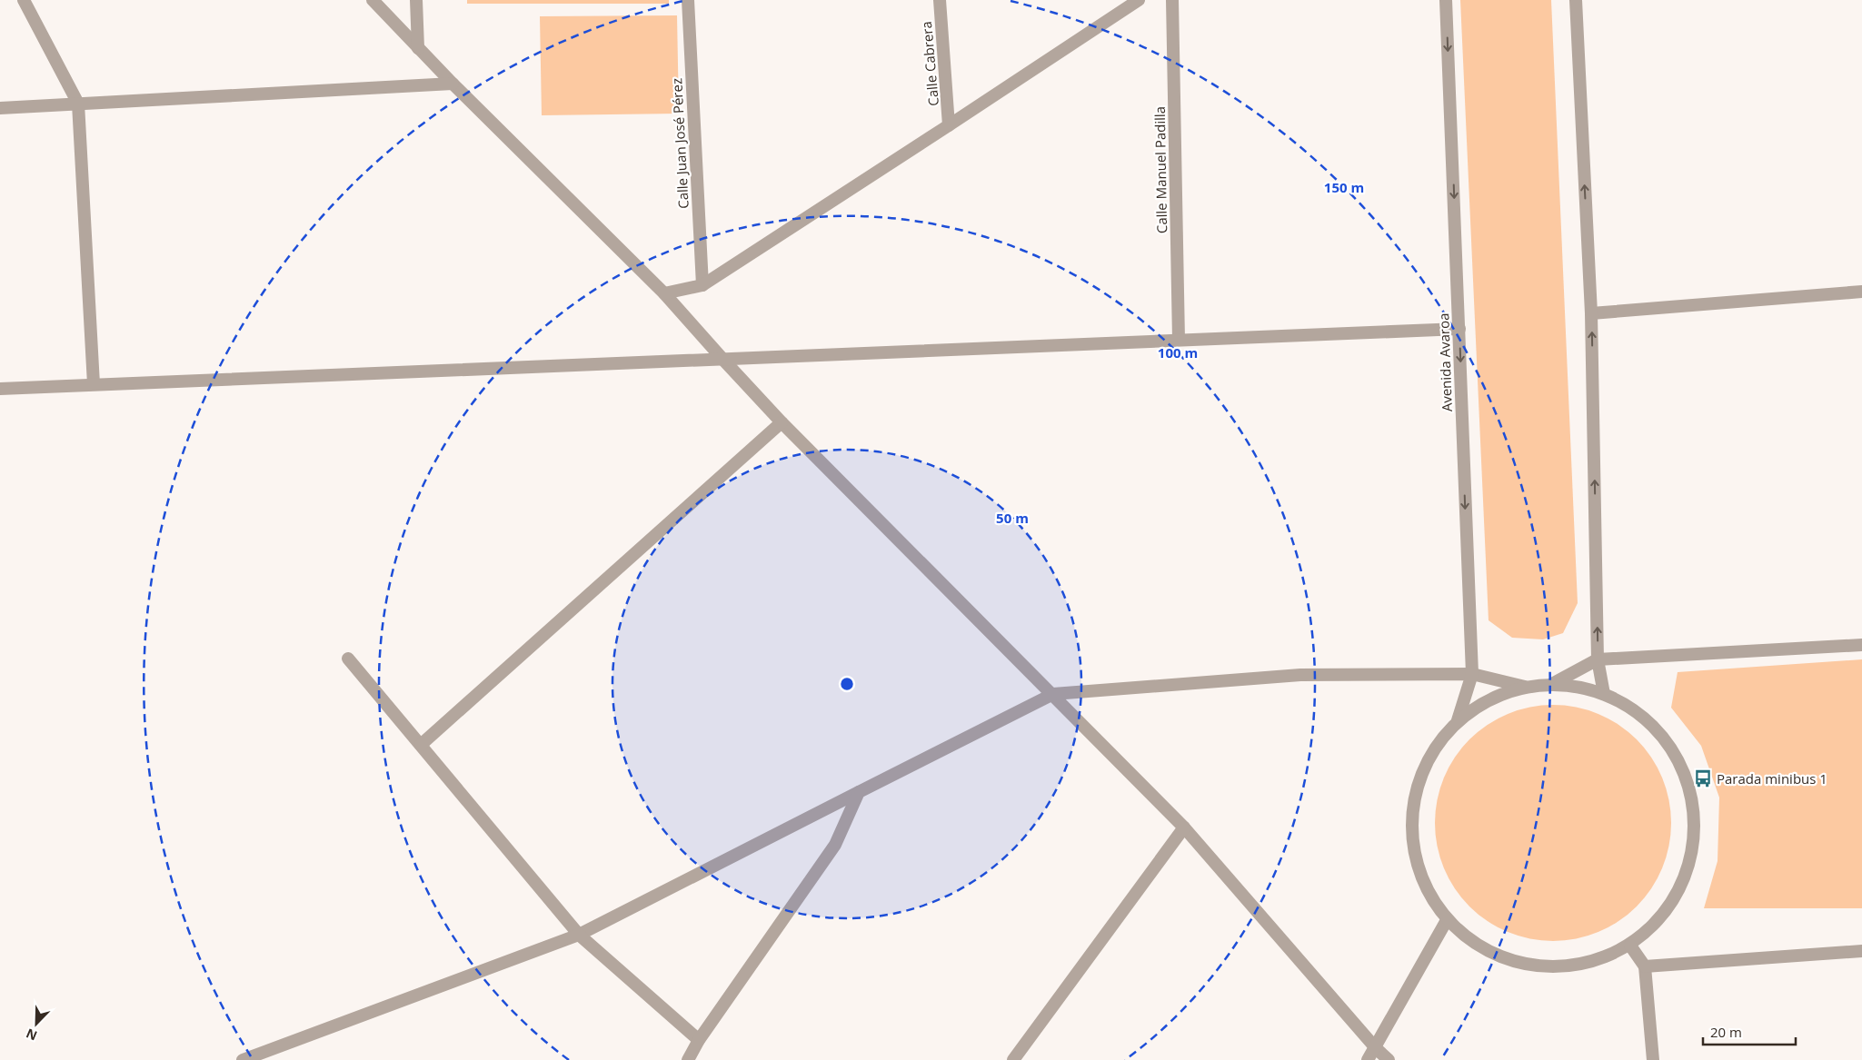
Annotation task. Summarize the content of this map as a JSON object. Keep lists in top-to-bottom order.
{
  "streets": {
    "street": [
      "Calle Cabrera",
      "Calle Juan José Pérez",
      "Calle Manuel Padilla",
      "Avenida Avaroa"
    ]
  },
  "one_way": ["Avenida Avaroa"],
  "places": {
    "bus stop": ["Parada minibus 1"]
  },
  "scale_bar": "20 m",
  "north": "bottom left",
  "rings": ["150 m", "100 m", "50 m"]
}
